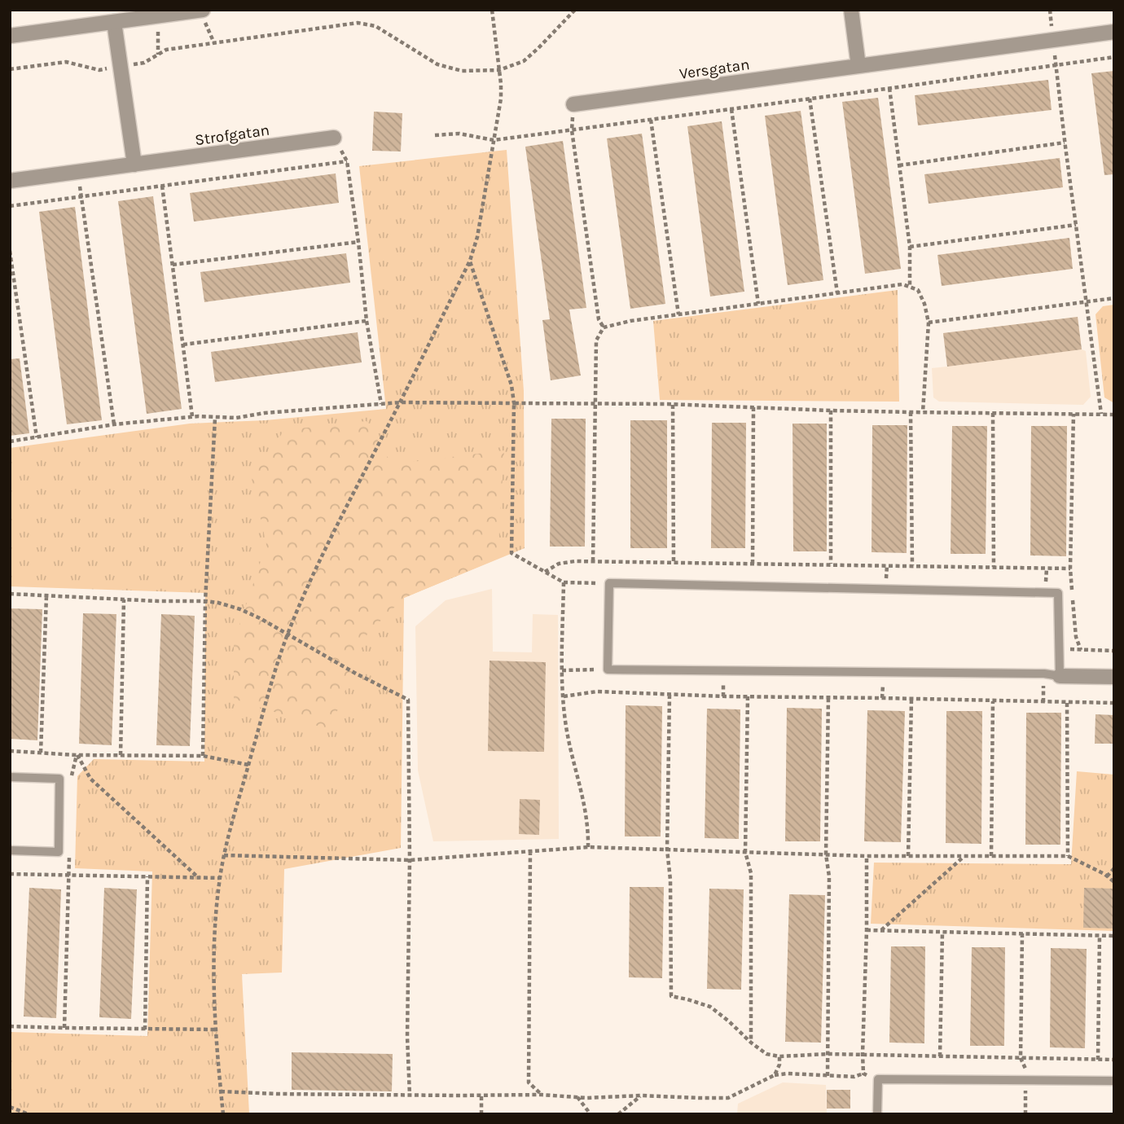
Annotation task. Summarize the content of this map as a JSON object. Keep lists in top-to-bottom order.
{
  "streets": {
    "street": ["Versgatan", "Strofgatan"]
  }
}
